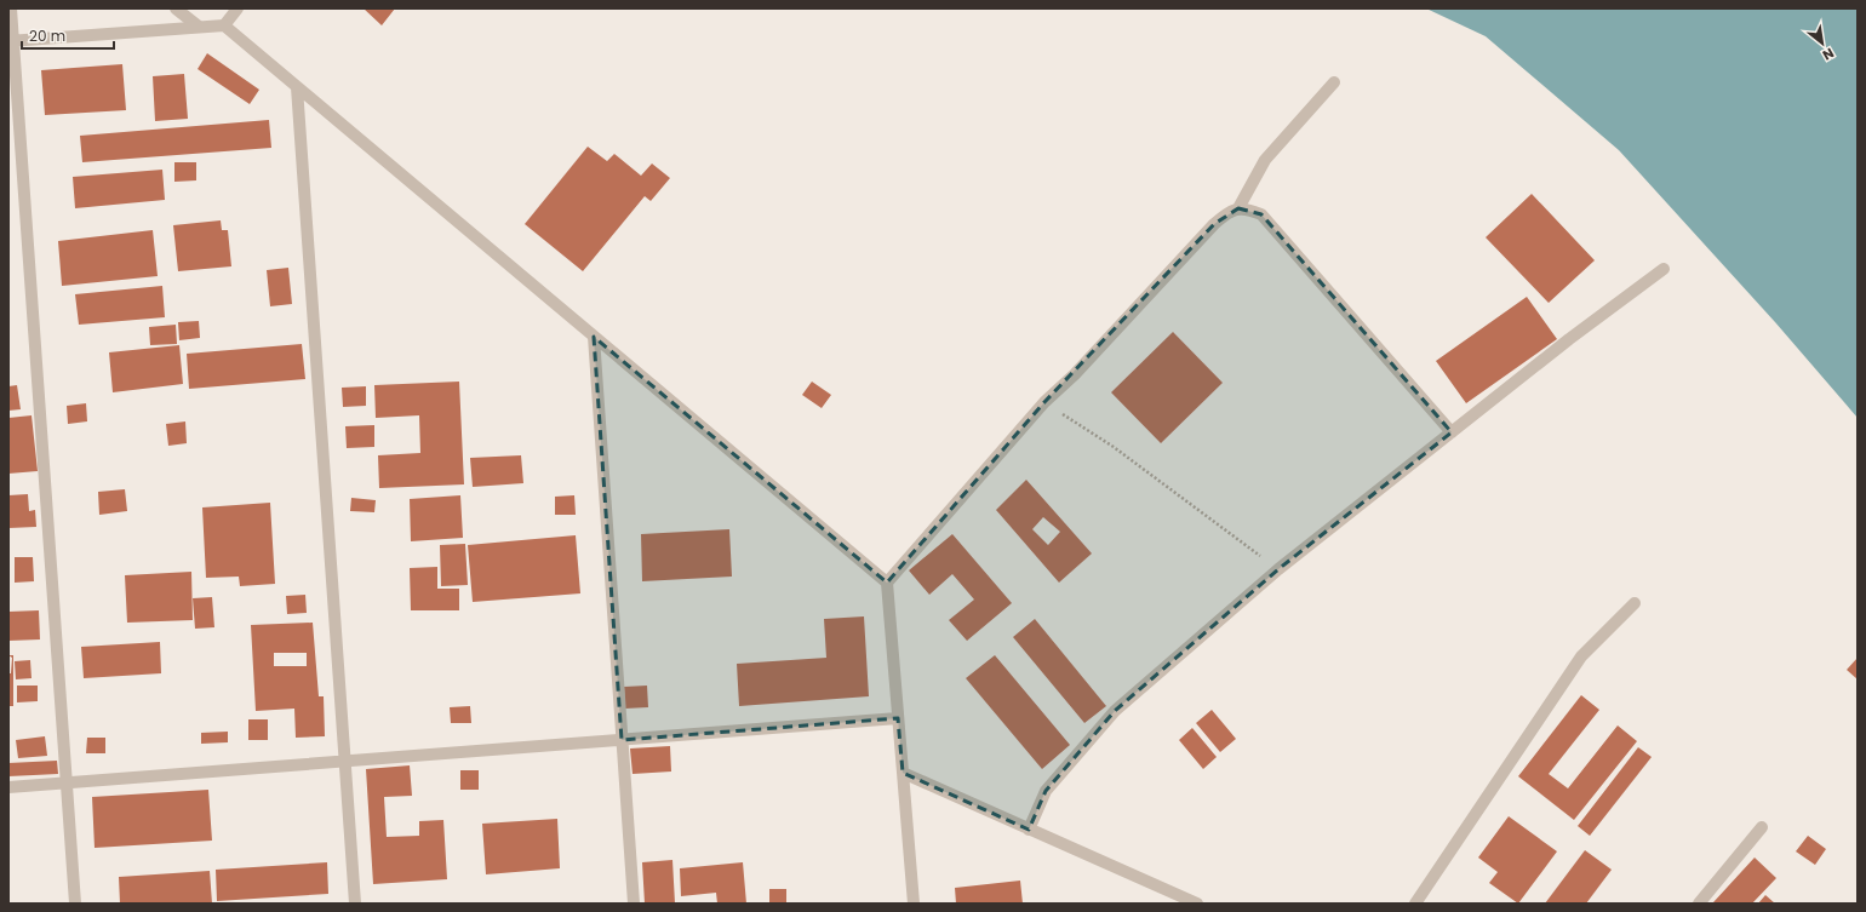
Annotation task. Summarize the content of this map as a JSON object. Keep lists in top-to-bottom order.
{
  "scale_bar": "20 m",
  "north": "bottom right"
}
